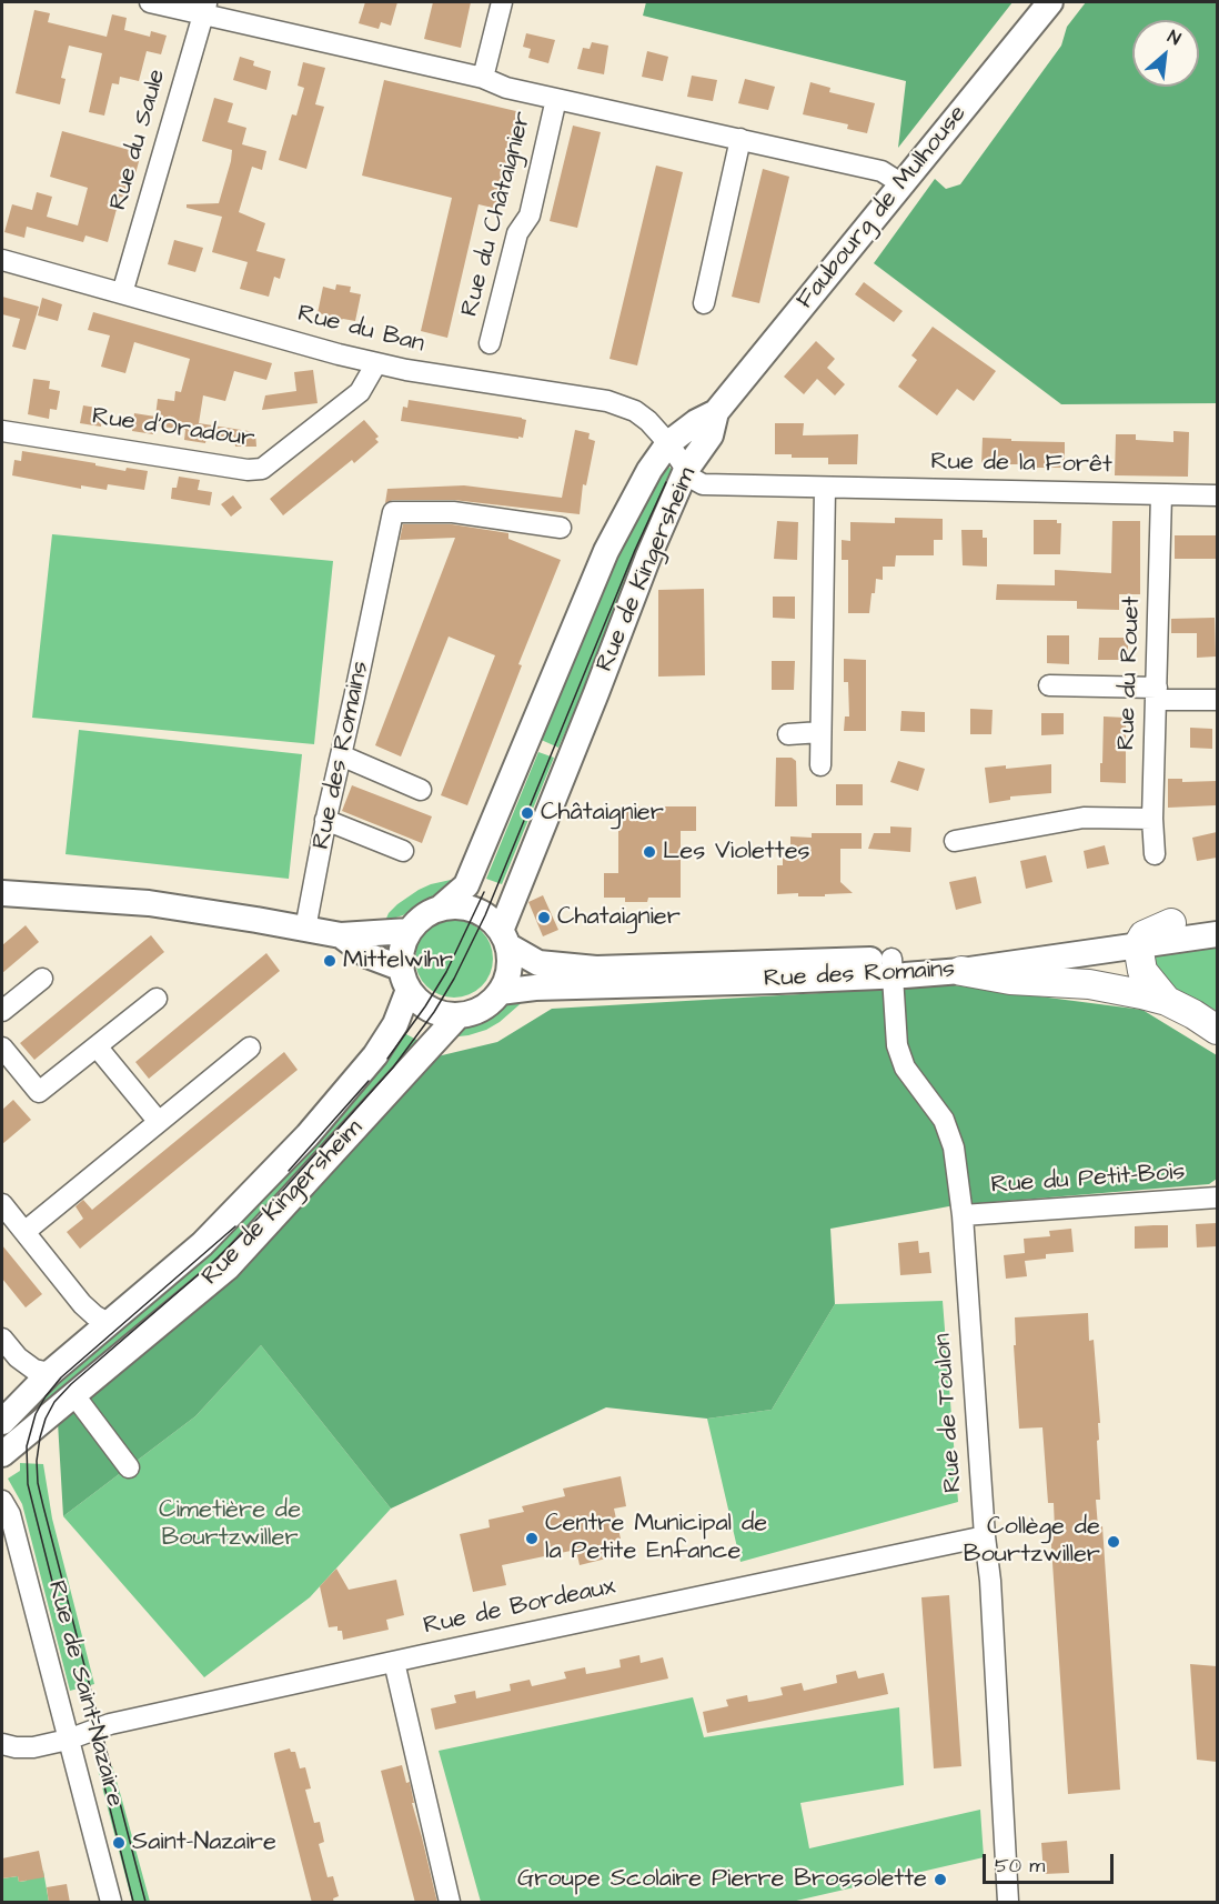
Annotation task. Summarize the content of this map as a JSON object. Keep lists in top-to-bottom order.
{
  "streets": {
    "main road": ["Faubourg de Mulhouse", "Rue de Kingersheim", "Rue des Romains"],
    "street": [
      "Rue du Saule",
      "Rue du Châtaignier",
      "Rue du Ban",
      "Rue d'Oradour",
      "Rue de la Forêt",
      "Rue du Rouet",
      "Rue du Petit-Bois",
      "Rue de Toulon",
      "Rue de Bordeaux",
      "Rue de Saint-Nazaire"
    ]
  },
  "crossings": [
    ["Rue du Saule", "Rue du Châtaignier"],
    ["Rue du Saule", "Rue du Ban"],
    ["Faubourg de Mulhouse", "Rue du Châtaignier"],
    ["Faubourg de Mulhouse", "Rue de Kingersheim"],
    ["Rue du Ban", "Rue d'Oradour"],
    ["Rue du Ban", "Rue de la Forêt"],
    ["Rue du Ban", "Rue de Kingersheim"],
    ["Rue de la Forêt", "Rue de Kingersheim"],
    ["Rue de la Forêt", "Rue du Rouet"],
    ["Rue de Kingersheim", "Rue des Romains"],
    ["Rue des Romains", "Rue de Toulon"],
    ["Rue du Petit-Bois", "Rue de Toulon"],
    ["Rue de Toulon", "Rue de Bordeaux"],
    ["Rue de Bordeaux", "Rue de Saint-Nazaire"]
  ],
  "parks": ["Cimetière de Bourtzwiller"],
  "places": [
    "Châtaignier",
    "Les Violettes",
    "Chataignier",
    "Mittelwihr",
    "Centre Municipal de la Petite Enfance",
    "Collège de Bourtzwiller",
    "Saint-Nazaire",
    "Groupe Scolaire Pierre Brossolette"
  ],
  "scale_bar": "50 m",
  "north": "top right"
}
